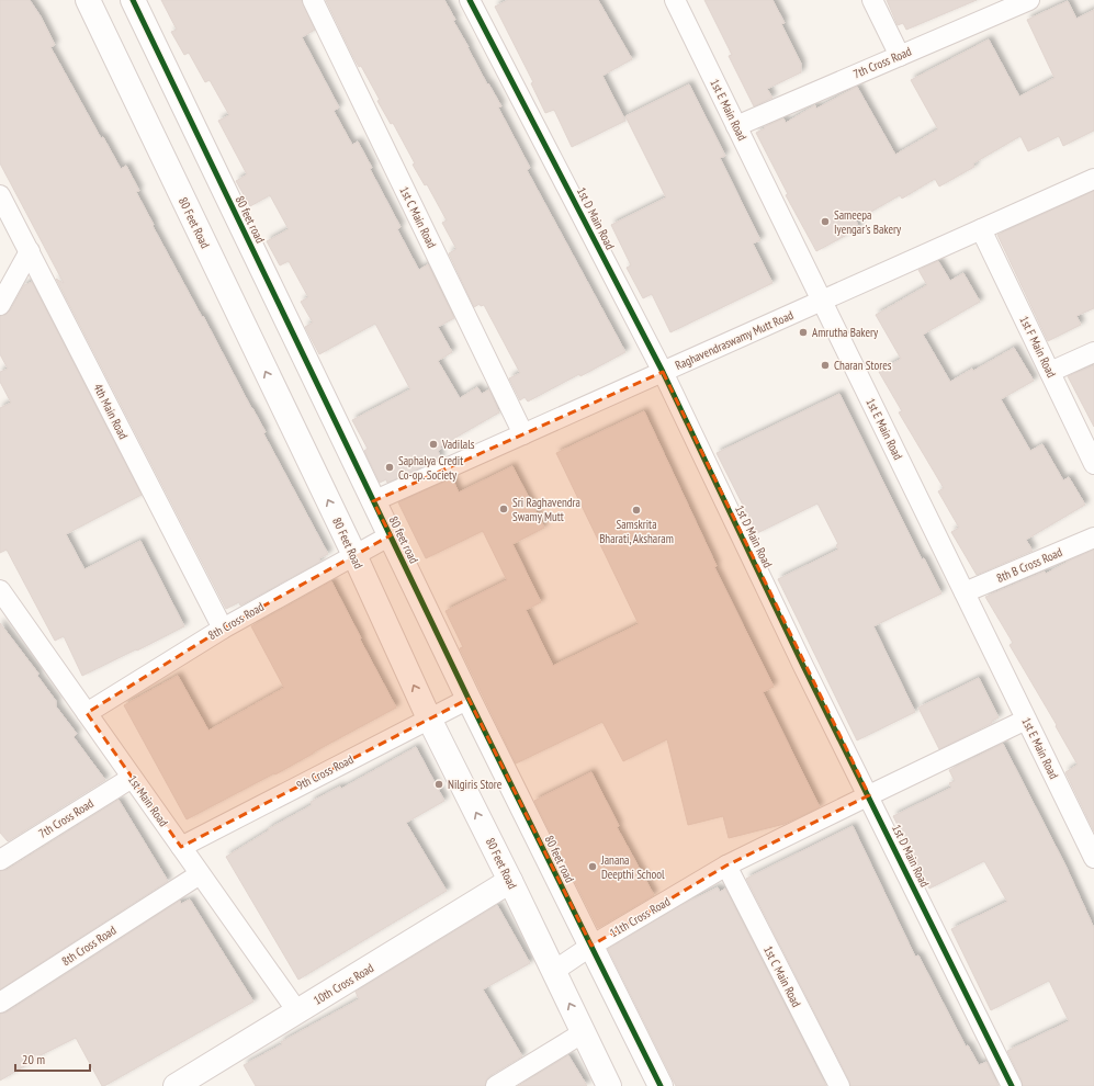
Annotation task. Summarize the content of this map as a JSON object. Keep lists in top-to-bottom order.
{
  "streets": {
    "street": [
      "7th Cross Road",
      "1st E Main Road",
      "1st C Main Road",
      "1st D Main Road",
      "80 feet road",
      "80 Feet Road",
      "Raghavendraswamy Mutt Road",
      "1st F Main Road",
      "4th Main Road",
      "8th B Cross Road",
      "8th Cross Road",
      "9th Cross Road",
      "1st Main Road",
      "11th Cross Road",
      "10th Cross Road"
    ]
  },
  "crossings": [
    ["7th Cross Road", "1st E Main Road"],
    ["7th Cross Road", "1st Main Road"],
    ["1st E Main Road", "Raghavendraswamy Mutt Road"],
    ["1st E Main Road", "8th B Cross Road"],
    ["1st E Main Road", "11th Cross Road"],
    ["1st C Main Road", "Raghavendraswamy Mutt Road"],
    ["1st C Main Road", "11th Cross Road"],
    ["1st D Main Road", "Raghavendraswamy Mutt Road"],
    ["1st D Main Road", "11th Cross Road"],
    ["80 feet road", "Raghavendraswamy Mutt Road"],
    ["80 feet road", "8th Cross Road"],
    ["80 feet road", "9th Cross Road"],
    ["80 feet road", "11th Cross Road"],
    ["80 Feet Road", "8th Cross Road"],
    ["80 Feet Road", "9th Cross Road"],
    ["80 Feet Road", "11th Cross Road"],
    ["80 Feet Road", "10th Cross Road"],
    ["Raghavendraswamy Mutt Road", "1st F Main Road"],
    ["4th Main Road", "8th Cross Road"],
    ["8th Cross Road", "1st Main Road"],
    ["9th Cross Road", "1st Main Road"],
    ["1st Main Road", "10th Cross Road"]
  ],
  "one_way": ["80 Feet Road"],
  "places": [
    "Sameepa Iyengar's Bakery",
    "Amrutha Bakery",
    "Charan Stores",
    "Vadilals",
    "Saphalya Credit Co-op. Society",
    "Sri Raghavendra Swamy Mutt",
    "Samskrita Bharati, Aksharam",
    "Nilgiris Store",
    "Janana Deepthi School"
  ],
  "scale_bar": "20 m"
}
